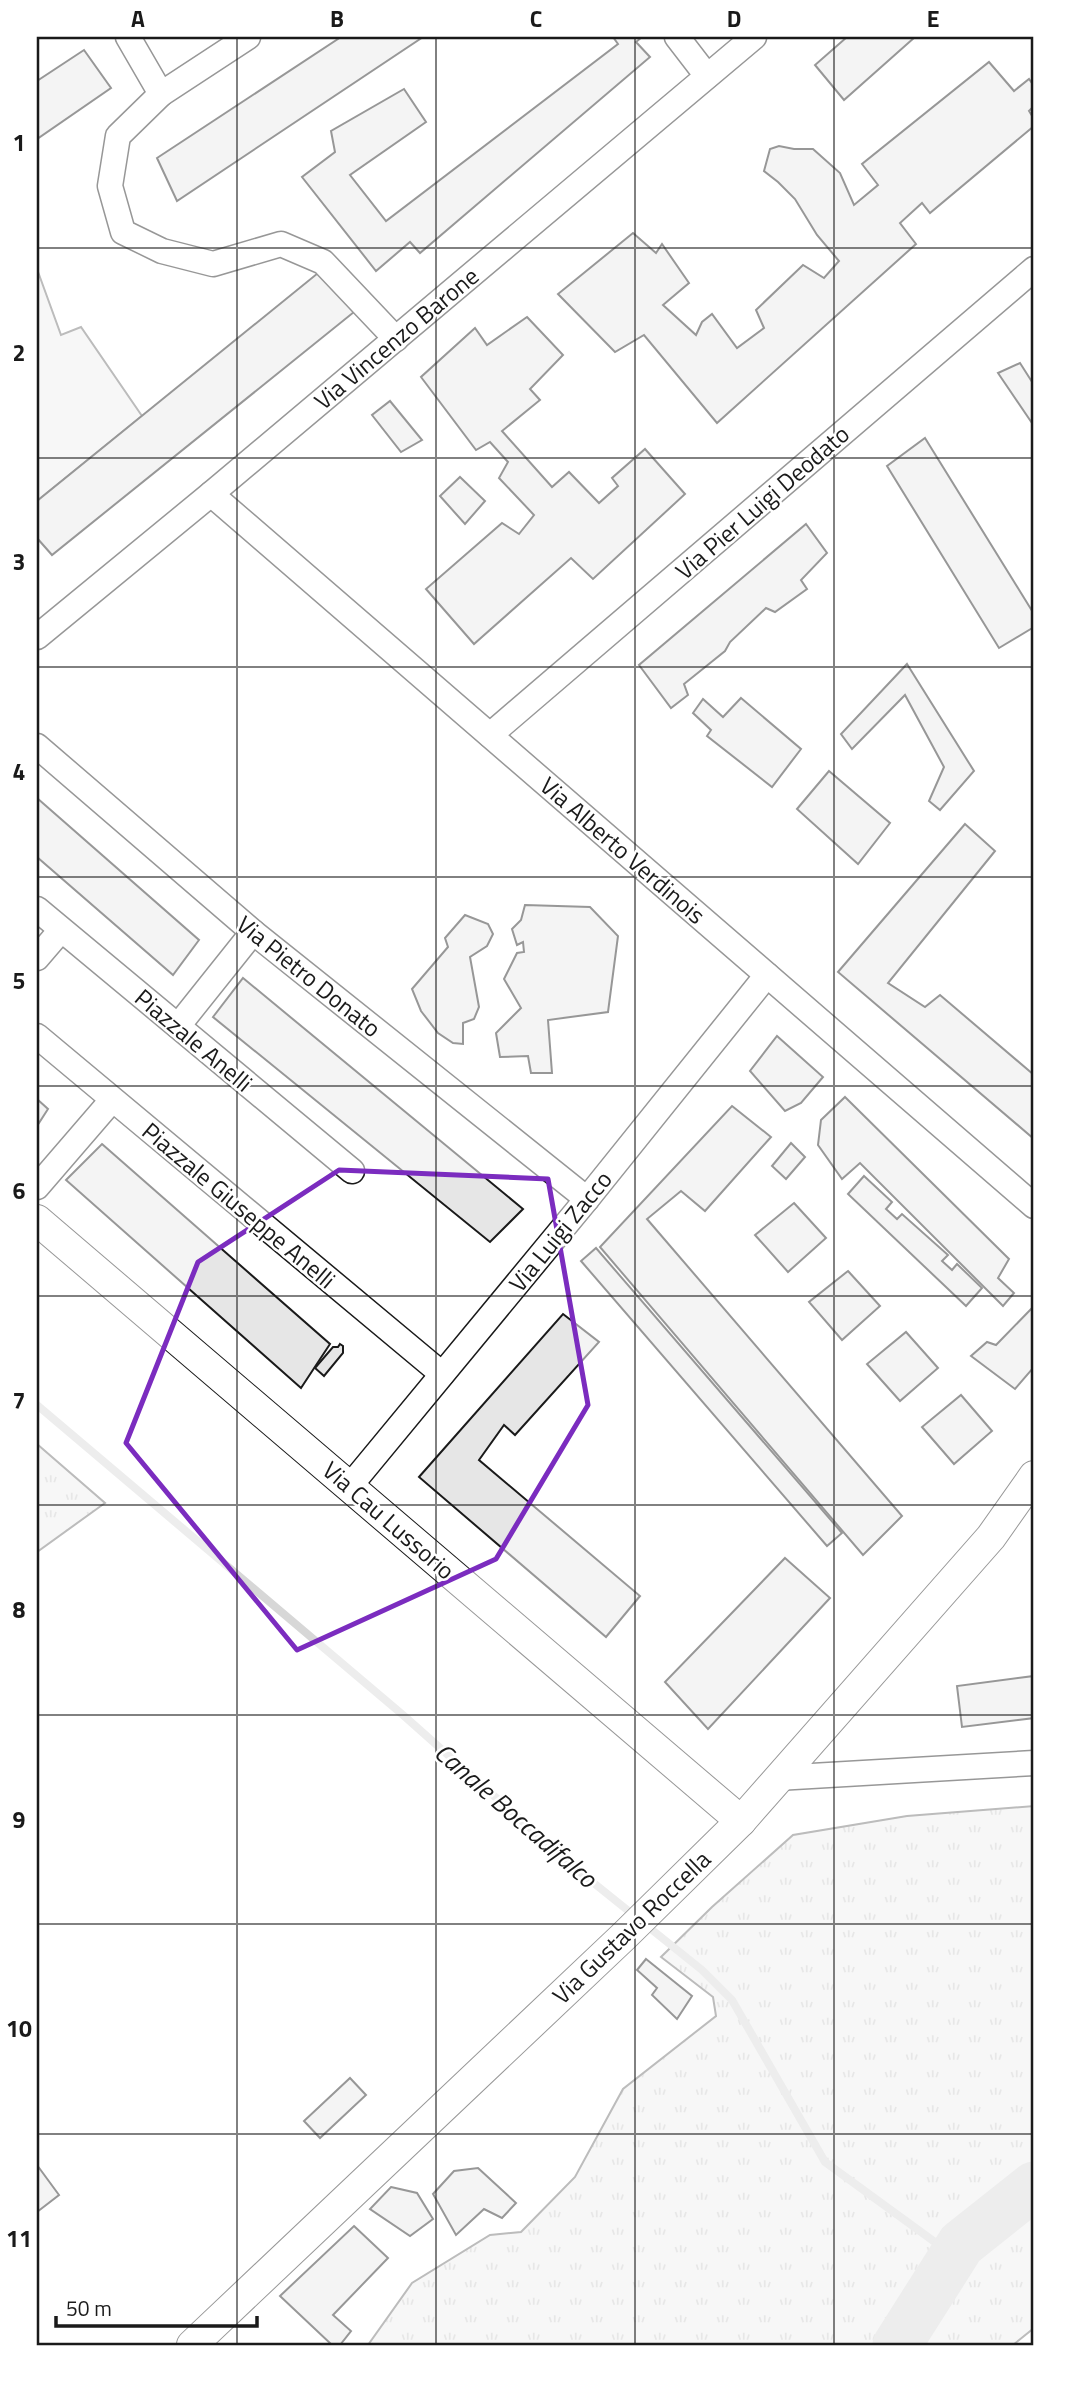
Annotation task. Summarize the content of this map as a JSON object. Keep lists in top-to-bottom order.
{
  "streets": {
    "street": [
      "Via Vincenzo Barone",
      "Via Pier Luigi Deodato",
      "Via Alberto Verdinois",
      "Via Pietro Donato",
      "Piazzale Anelli",
      "Piazzale Giuseppe Anelli",
      "Via Luigi Zacco",
      "Via Cau Lussorio",
      "Via Gustavo Roccella"
    ]
  },
  "crossings": [
    ["Via Vincenzo Barone", "Via Alberto Verdinois"],
    ["Via Pier Luigi Deodato", "Via Alberto Verdinois"],
    ["Via Alberto Verdinois", "Via Luigi Zacco"],
    ["Via Pietro Donato", "Via Luigi Zacco"],
    ["Piazzale Giuseppe Anelli", "Via Luigi Zacco"],
    ["Via Luigi Zacco", "Via Cau Lussorio"],
    ["Via Cau Lussorio", "Via Gustavo Roccella"]
  ],
  "water": ["Canale Boccadifalco"],
  "scale_bar": "50 m",
  "grid": {
    "columns": [
      "A",
      "B",
      "C",
      "D",
      "E"
    ],
    "rows": [
      "1",
      "2",
      "3",
      "4",
      "5",
      "6",
      "7",
      "8",
      "9",
      "10",
      "11"
    ]
  }
}
